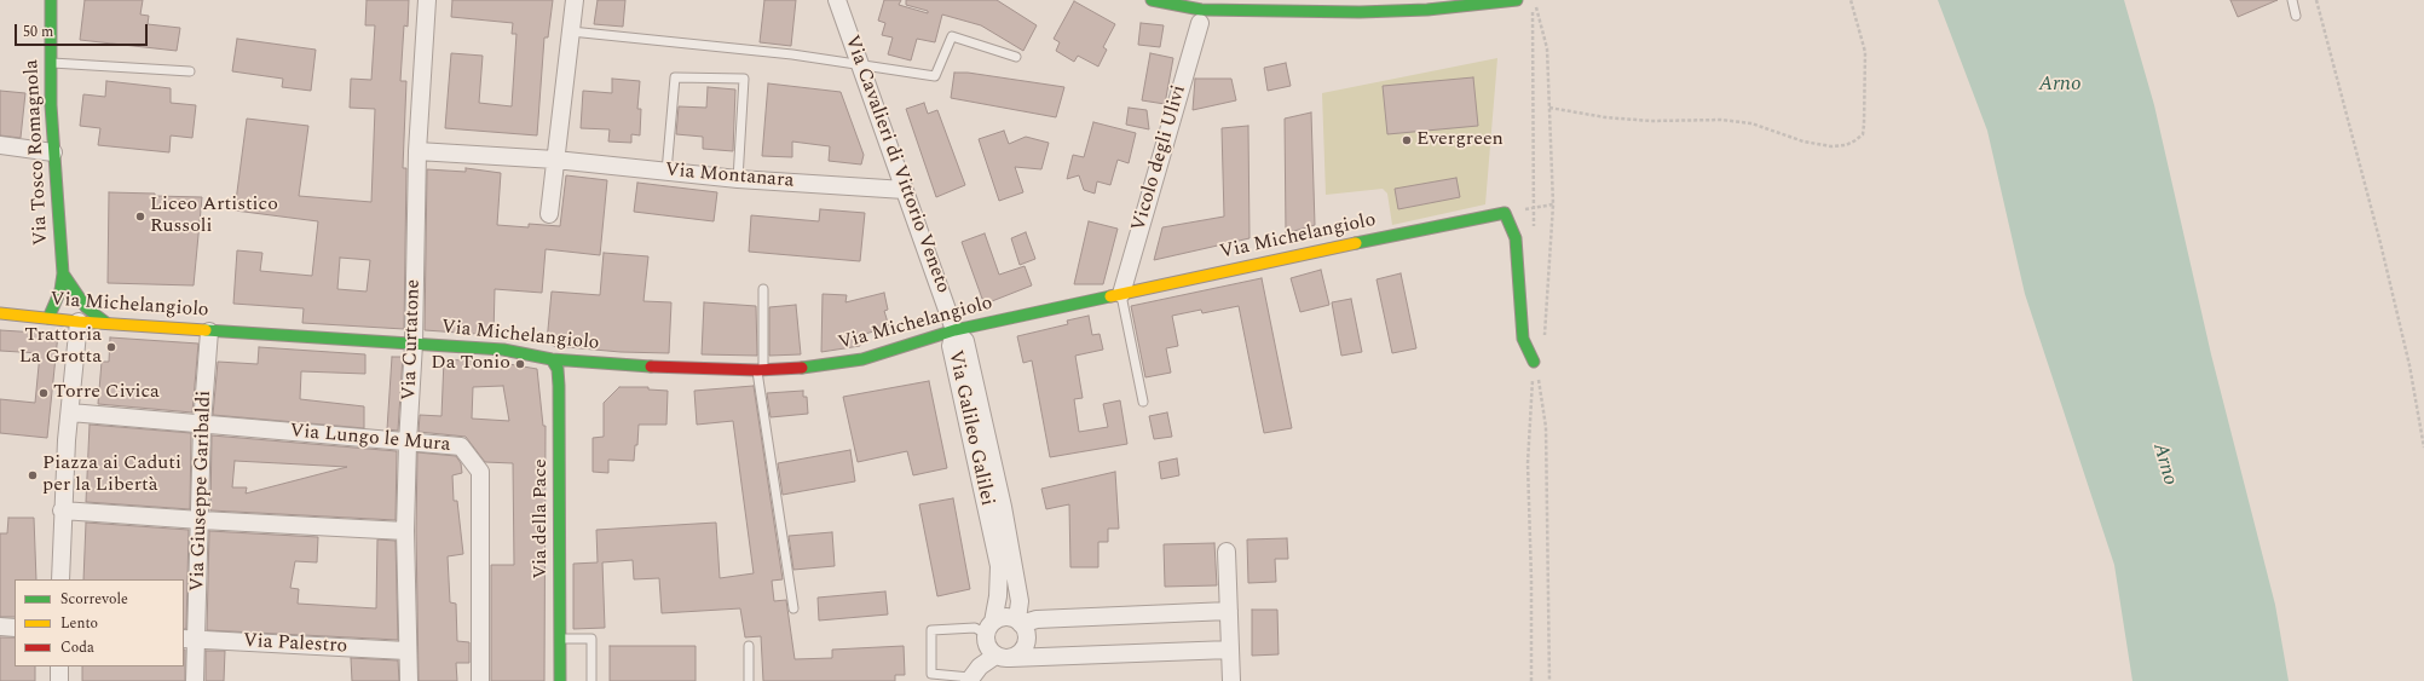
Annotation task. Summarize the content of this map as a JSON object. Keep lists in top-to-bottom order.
{
  "streets": {
    "main road": ["Via Tosco Romagnola", "Via Michelangiolo", "Via della Pace"],
    "street": [
      "Vicolo degli Ulivi",
      "Via Cavalieri di Vittorio Veneto",
      "Via Montanara",
      "Via Curtatone",
      "Via Galileo Galilei",
      "Via Lungo le Mura",
      "Via Giuseppe Garibaldi",
      "Via Palestro"
    ]
  },
  "crossings": [
    ["Vicolo degli Ulivi", "Via Michelangiolo"],
    ["Via Cavalieri di Vittorio Veneto", "Via Montanara"],
    ["Via Cavalieri di Vittorio Veneto", "Via Michelangiolo"],
    ["Via Cavalieri di Vittorio Veneto", "Via Galileo Galilei"],
    ["Via Montanara", "Via Curtatone"],
    ["Via Michelangiolo", "Via Curtatone"],
    ["Via Michelangiolo", "Via Galileo Galilei"],
    ["Via Michelangiolo", "Via Giuseppe Garibaldi"],
    ["Via Michelangiolo", "Via della Pace"],
    ["Via Curtatone", "Via Lungo le Mura"],
    ["Via Curtatone", "Via Palestro"],
    ["Via Lungo le Mura", "Via Giuseppe Garibaldi"],
    ["Via Giuseppe Garibaldi", "Via Palestro"]
  ],
  "water": ["Arno"],
  "places": [
    "Evergreen",
    "Liceo Artistico Russoli",
    "Trattoria La Grotta",
    "Da Tonio",
    "Torre Civica",
    "Piazza ai Caduti per la Libertà"
  ],
  "legend": ["Scorrevole", "Lento", "Coda"],
  "scale_bar": "50 m"
}
